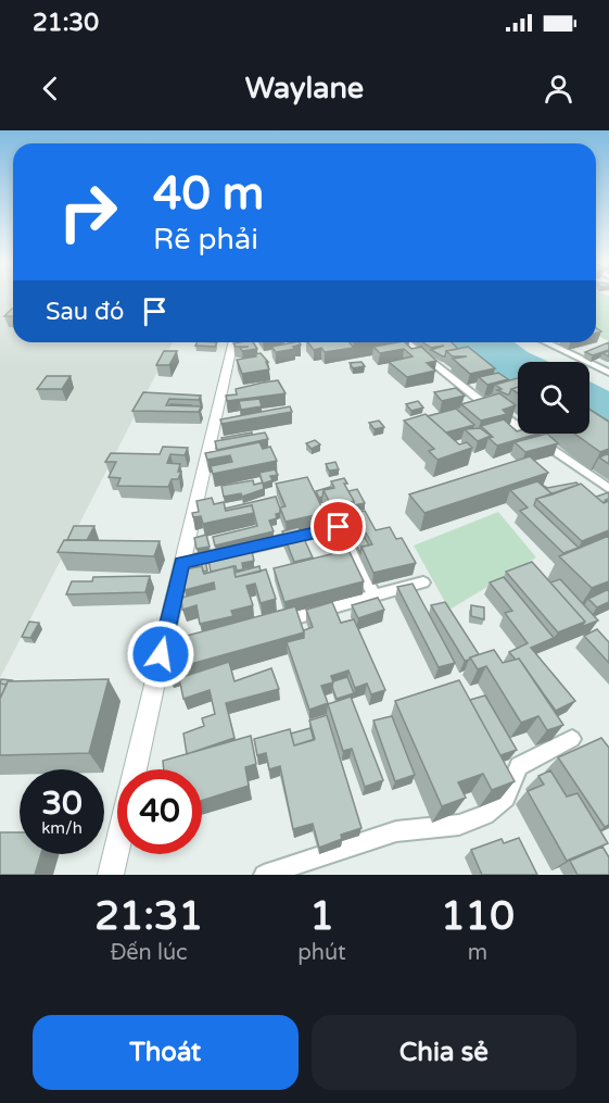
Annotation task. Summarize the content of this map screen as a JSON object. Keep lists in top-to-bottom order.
{
  "page": {
    "status": "21:30",
    "header": "Waylane",
    "turn": ["40 m", "Rẽ phải"],
    "then": "Sau đó",
    "speed": "30 km/h",
    "limit": "40",
    "eta": [
      "21:31",
      "Đến lúc",
      "1",
      "phút",
      "110",
      "m"
    ],
    "buttons": ["Thoát", "Chia sẻ"]
  }
}
